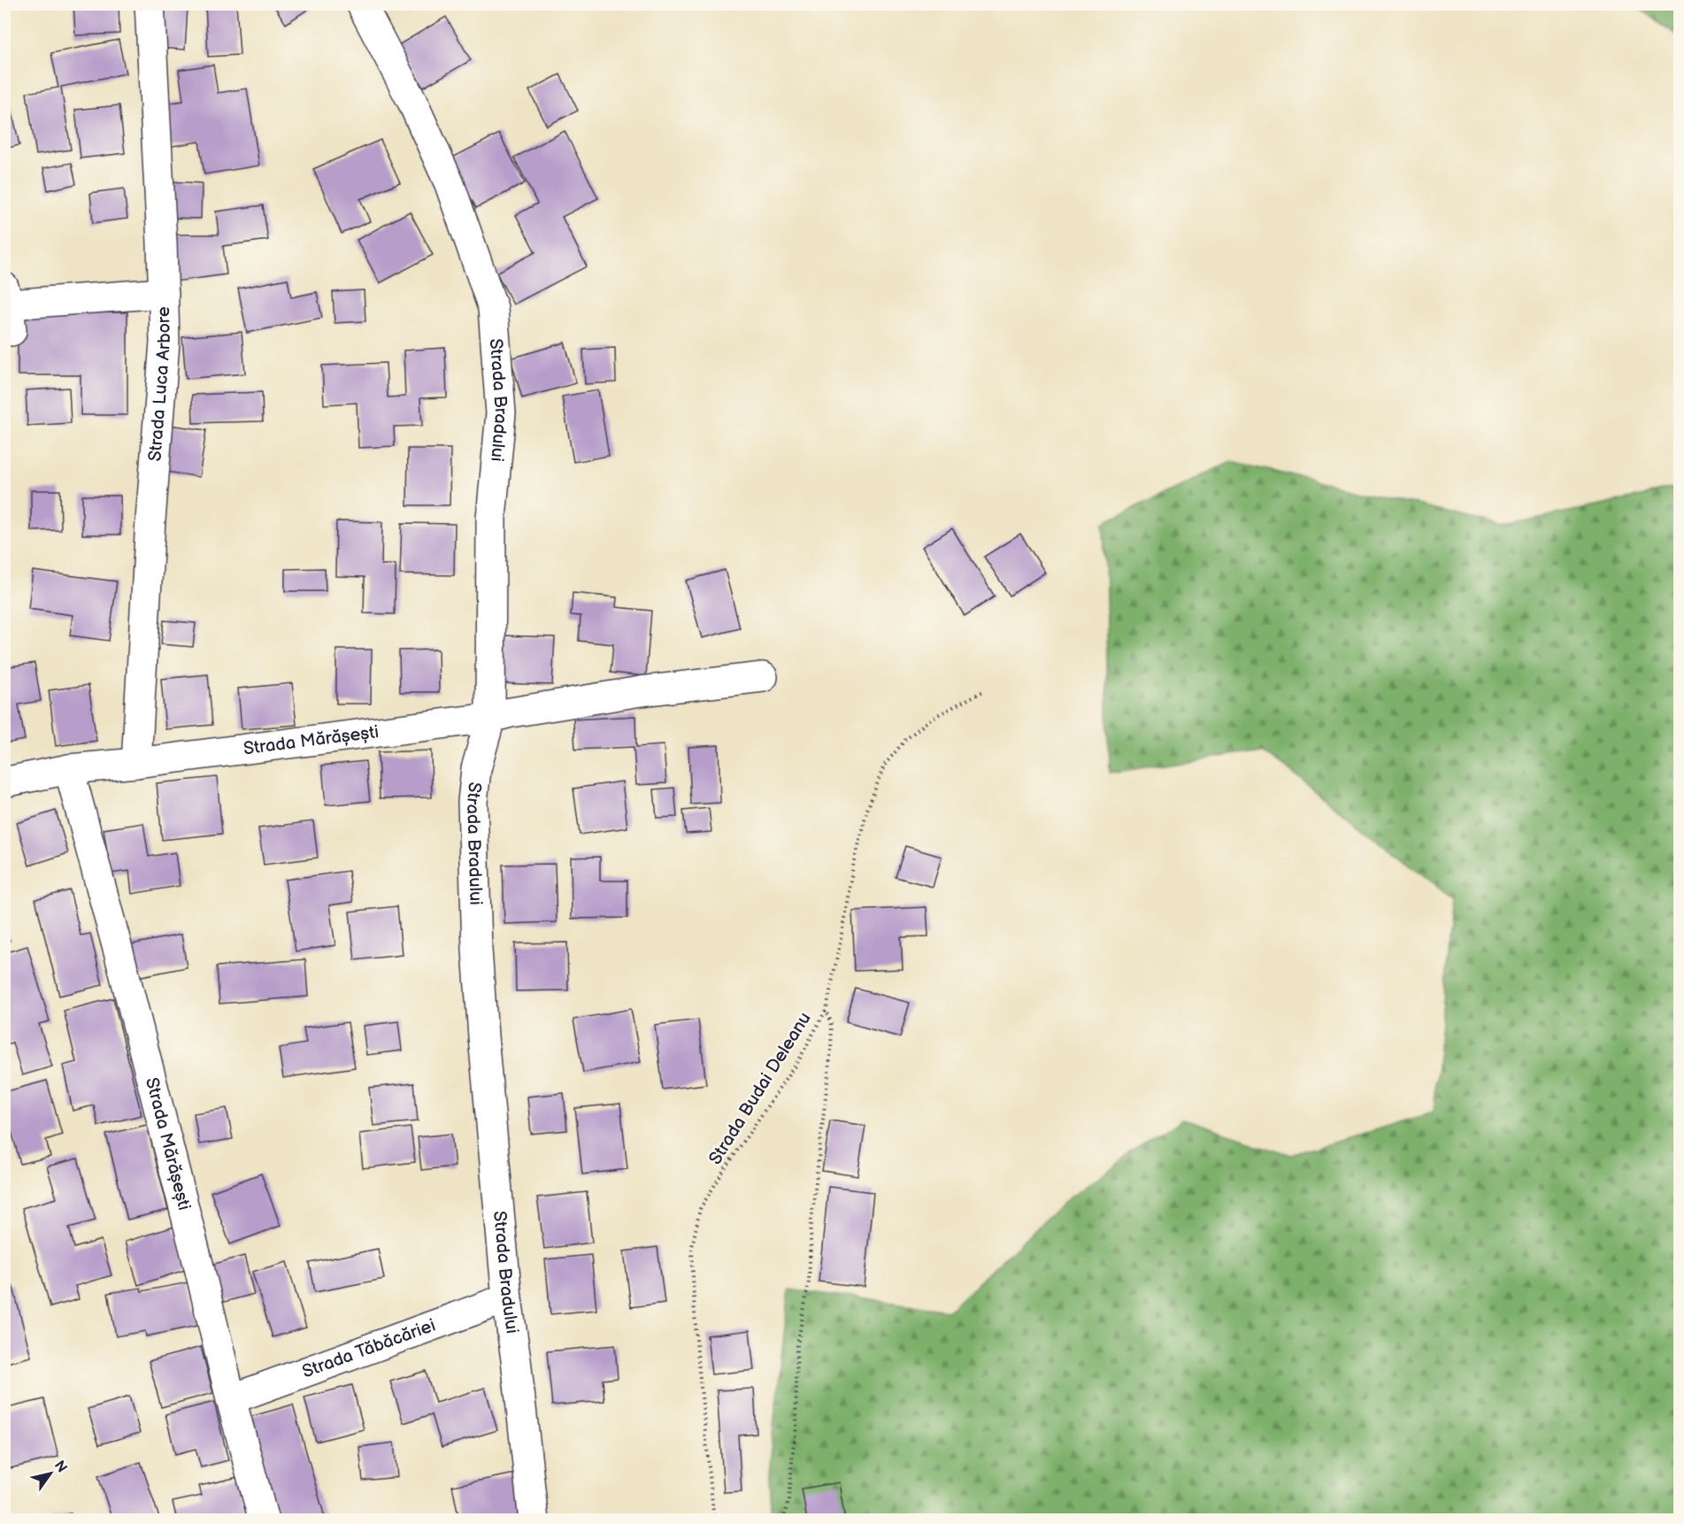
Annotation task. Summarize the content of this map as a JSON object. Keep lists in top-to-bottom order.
{
  "streets": {
    "street": [
      "Strada Luca Arbore",
      "Strada Bradului",
      "Strada Mărășești",
      "Strada Tăbăcăriei"
    ],
    "path": ["Strada Budai Deleanu"]
  },
  "crossings": [
    ["Strada Luca Arbore", "Strada Mărășești"],
    ["Strada Bradului", "Strada Mărășești"],
    ["Strada Bradului", "Strada Tăbăcăriei"],
    ["Strada Mărășești", "Strada Tăbăcăriei"]
  ],
  "north": "top right"
}
